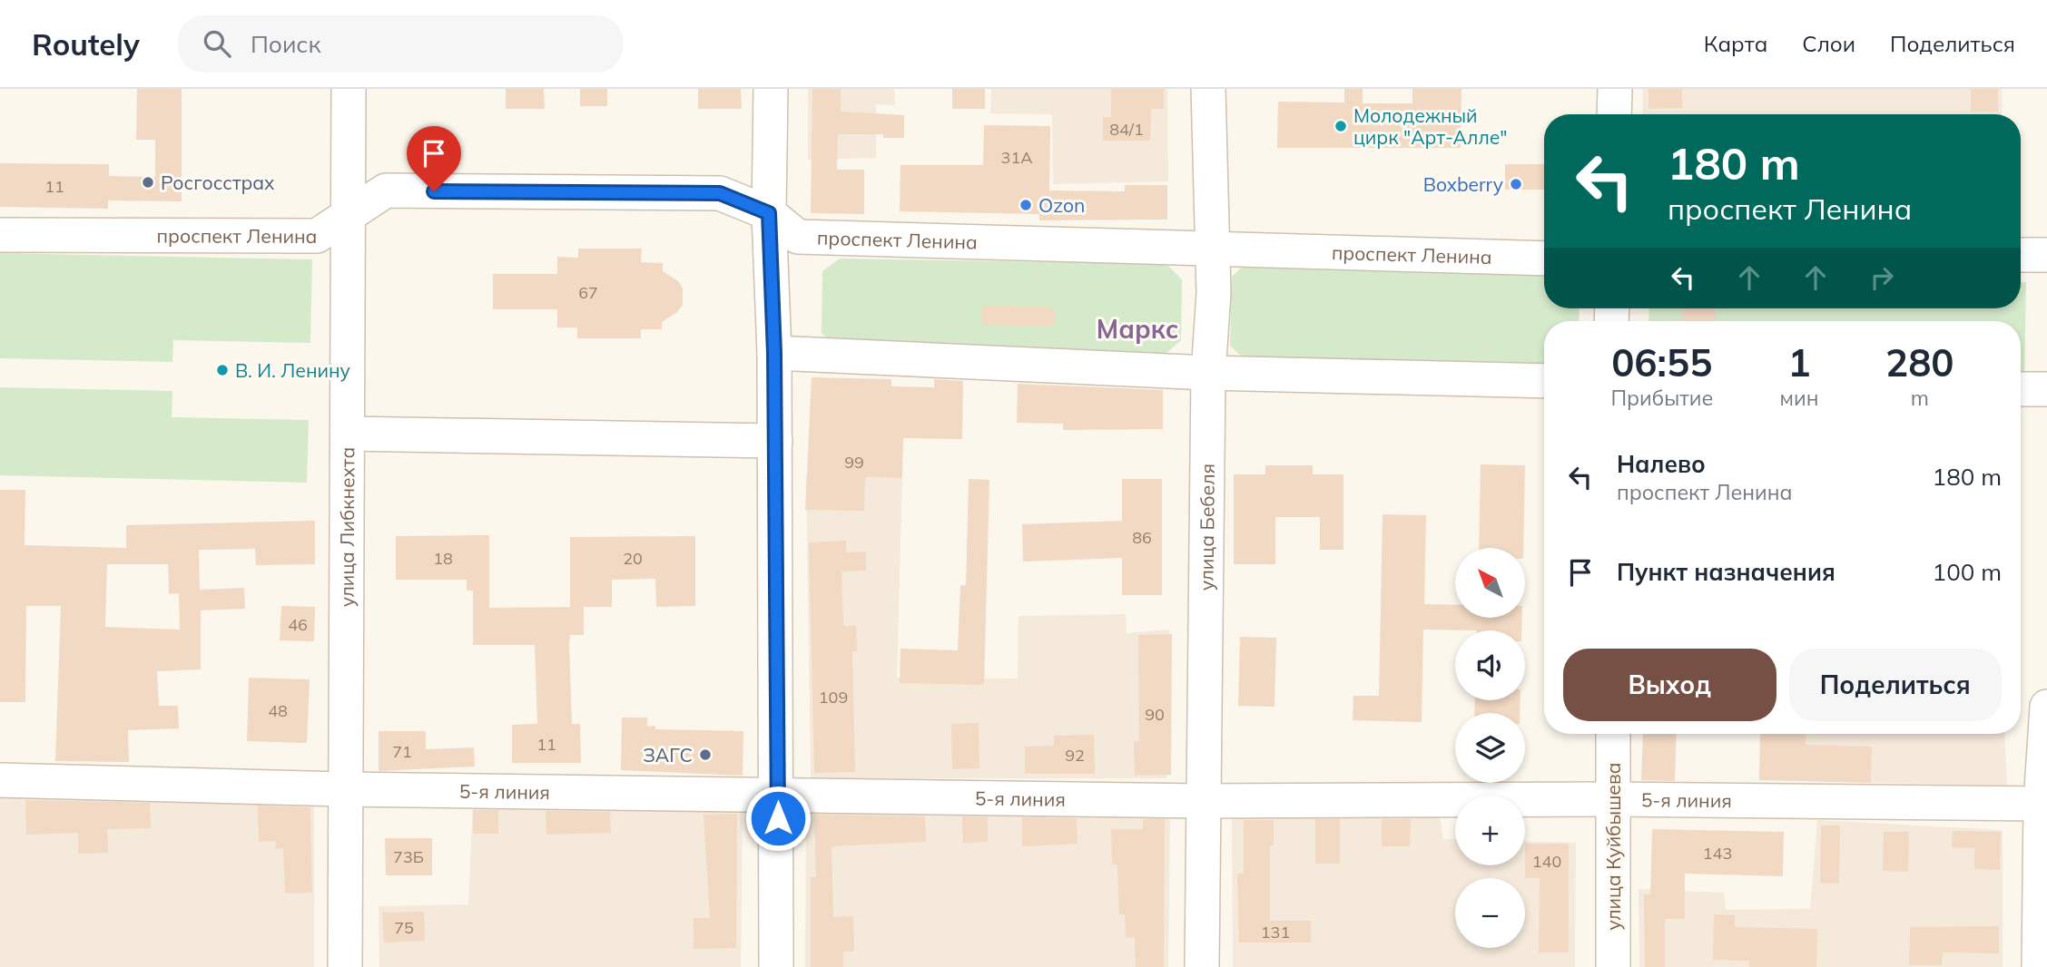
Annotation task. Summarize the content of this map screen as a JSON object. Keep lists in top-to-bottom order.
{
  "streets": {
    "street": [
      "проспект Ленина",
      "улица Либкнехта",
      "улица Бебеля",
      "5-я линия",
      "улица Куйбышева"
    ]
  },
  "crossings": [
    ["проспект Ленина", "улица Либкнехта"],
    ["проспект Ленина", "улица Бебеля"],
    ["улица Либкнехта", "5-я линия"],
    ["улица Бебеля", "5-я линия"],
    ["5-я линия", "улица Куйбышева"]
  ],
  "districts": ["Маркс"],
  "places": [
    "Молодежный цирк \"Арт-Алле\"",
    "Росгосстрах",
    "Boxberry",
    "Ozon",
    "В. И. Ленину",
    "ЗАГС"
  ],
  "house_numbers": [
    "84/1",
    "31А",
    "11",
    "67",
    "99",
    "86",
    "18",
    "20",
    "46",
    "109",
    "48",
    "90",
    "11",
    "71",
    "92",
    "143",
    "73Б",
    "140",
    "75",
    "131"
  ],
  "north": "top left",
  "page": {
    "header": "Routely",
    "search": "Поиск",
    "nav": ["Карта", "Слои", "Поделиться"],
    "turn": ["180 m", "проспект Ленина"],
    "eta": [
      "06:55",
      "Прибытие",
      "1",
      "мин",
      "280",
      "m"
    ],
    "list": [
      {
        "name": "Налево",
        "note": "проспект Ленина",
        "value": "180 m"
      },
      {
        "name": "Пункт назначения",
        "value": "100 m"
      }
    ],
    "map_buttons": ["+", "−"],
    "buttons": ["Выход", "Поделиться"]
  }
}
